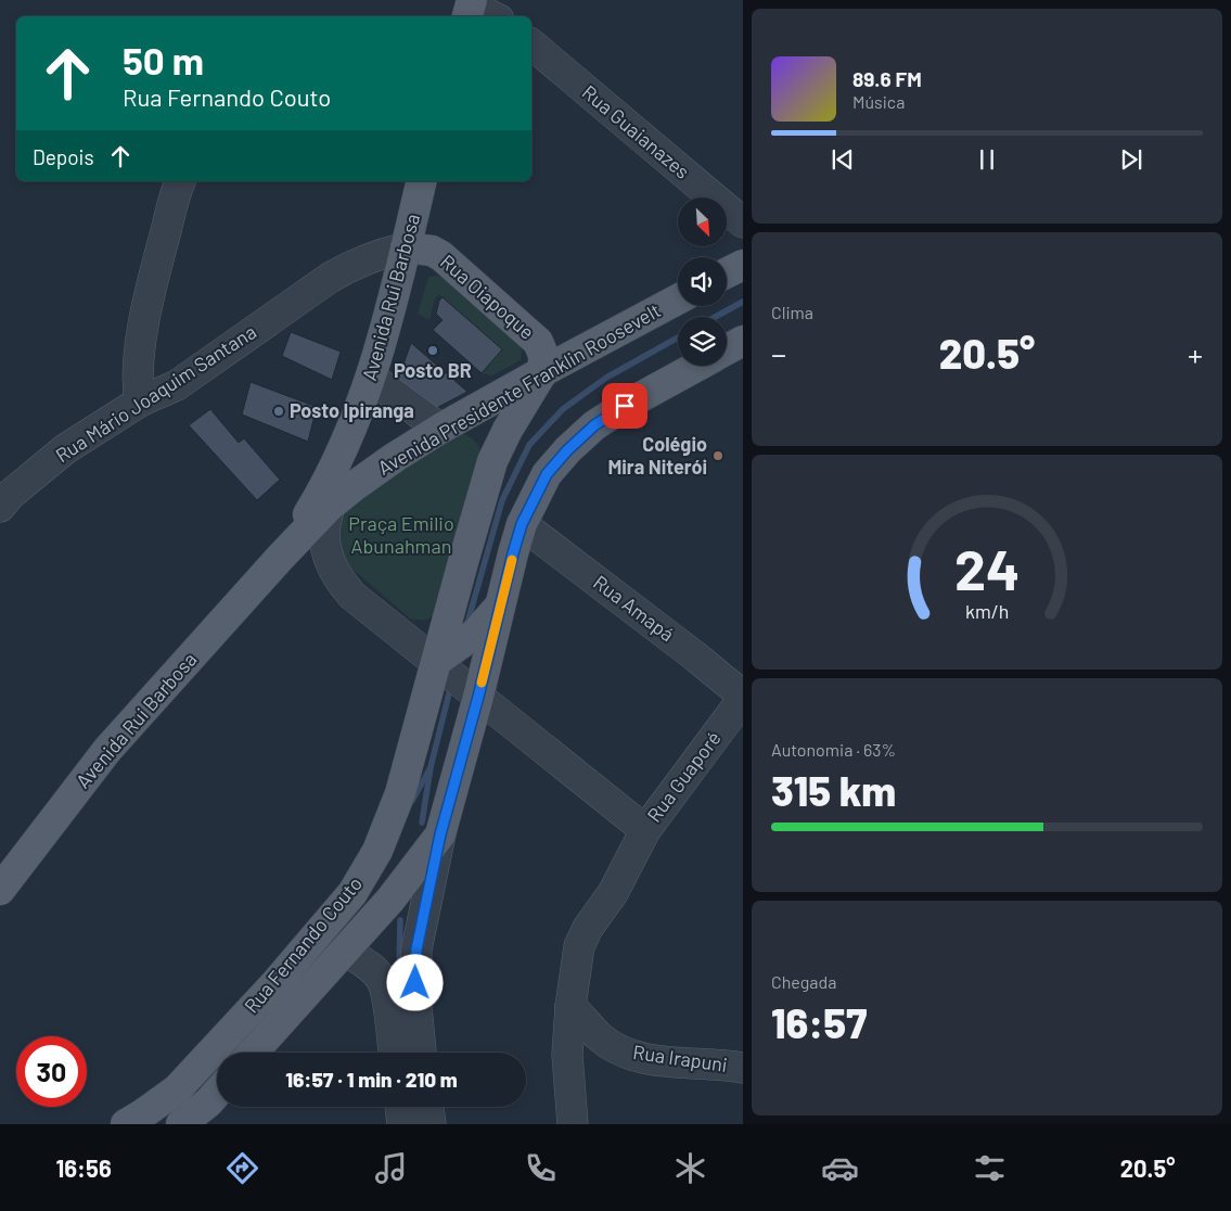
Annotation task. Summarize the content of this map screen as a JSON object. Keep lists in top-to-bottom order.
{
  "streets": {
    "main road": [
      "Avenida Rui Barbosa",
      "Rua Oiapoque",
      "Avenida Presidente Franklin Roosevelt",
      "Rua Fernando Couto"
    ],
    "street": [
      "Rua Guaianazes",
      "Rua Mário Joaquim Santana",
      "Rua Amapá",
      "Rua Guaporé",
      "Rua Irapuni"
    ]
  },
  "crossings": [
    ["Avenida Rui Barbosa", "Rua Oiapoque"],
    ["Avenida Rui Barbosa", "Avenida Presidente Franklin Roosevelt"],
    ["Avenida Rui Barbosa", "Rua Mário Joaquim Santana"],
    ["Rua Oiapoque", "Avenida Presidente Franklin Roosevelt"],
    ["Rua Oiapoque", "Rua Mário Joaquim Santana"],
    ["Rua Amapá", "Rua Guaporé"],
    ["Rua Guaporé", "Rua Irapuni"]
  ],
  "parks": ["Praça Emilio Abunahman"],
  "places": ["Posto BR", "Posto Ipiranga", "Colégio Mira Niterói"],
  "north": "bottom right",
  "page": {
    "turn": ["50 m", "Rua Fernando Couto"],
    "song": ["89.6 FM", "Música"],
    "then": "Depois",
    "tile": [
      "Clima",
      ["Autonomia · 63%", "315 km"],
      ["Chegada", "16:57"]
    ],
    "heat": ["−", "20.5°", "+"],
    "limit": "30",
    "trip": "16:57 · 1 min · 210 m",
    "tabs": ["16:56", "20.5°"],
    "gauge": ["24", "km/h"]
  }
}
